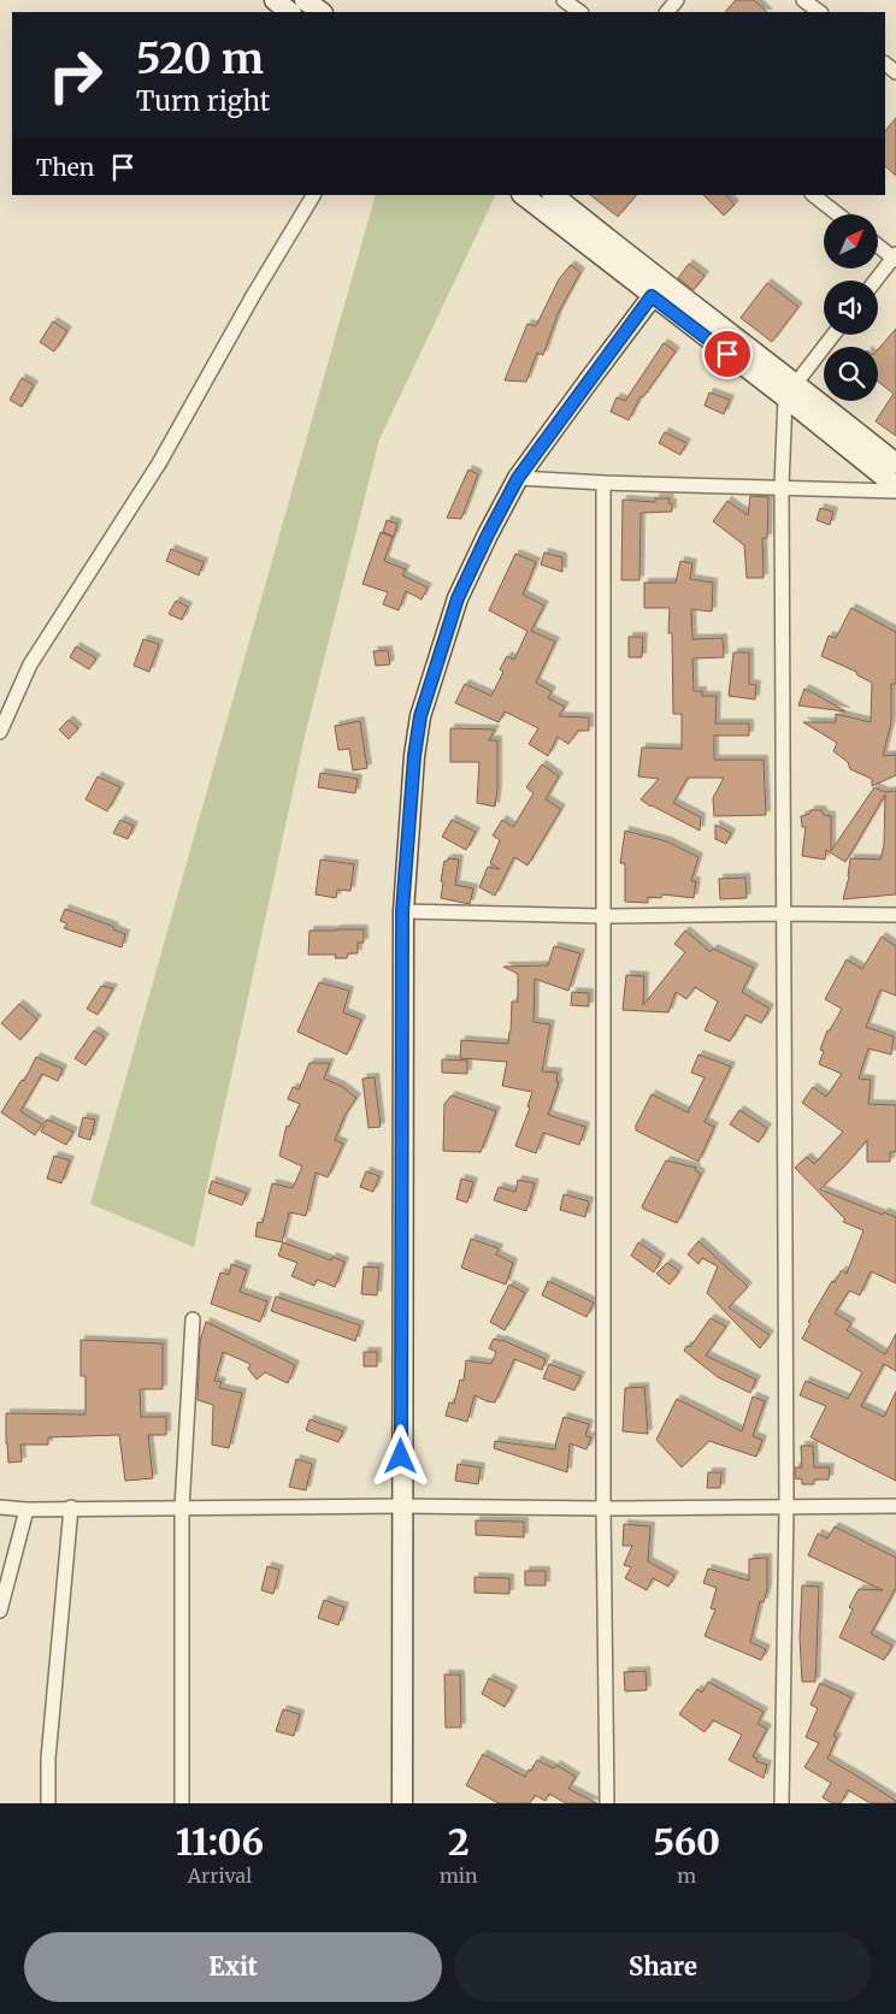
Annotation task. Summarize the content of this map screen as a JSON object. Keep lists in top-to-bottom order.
{
  "north": "top right",
  "page": {
    "turn": ["520 m", "Turn right"],
    "then": "Then",
    "eta": [
      "11:06",
      "Arrival",
      "2",
      "min",
      "560",
      "m"
    ],
    "buttons": ["Exit", "Share"]
  }
}
